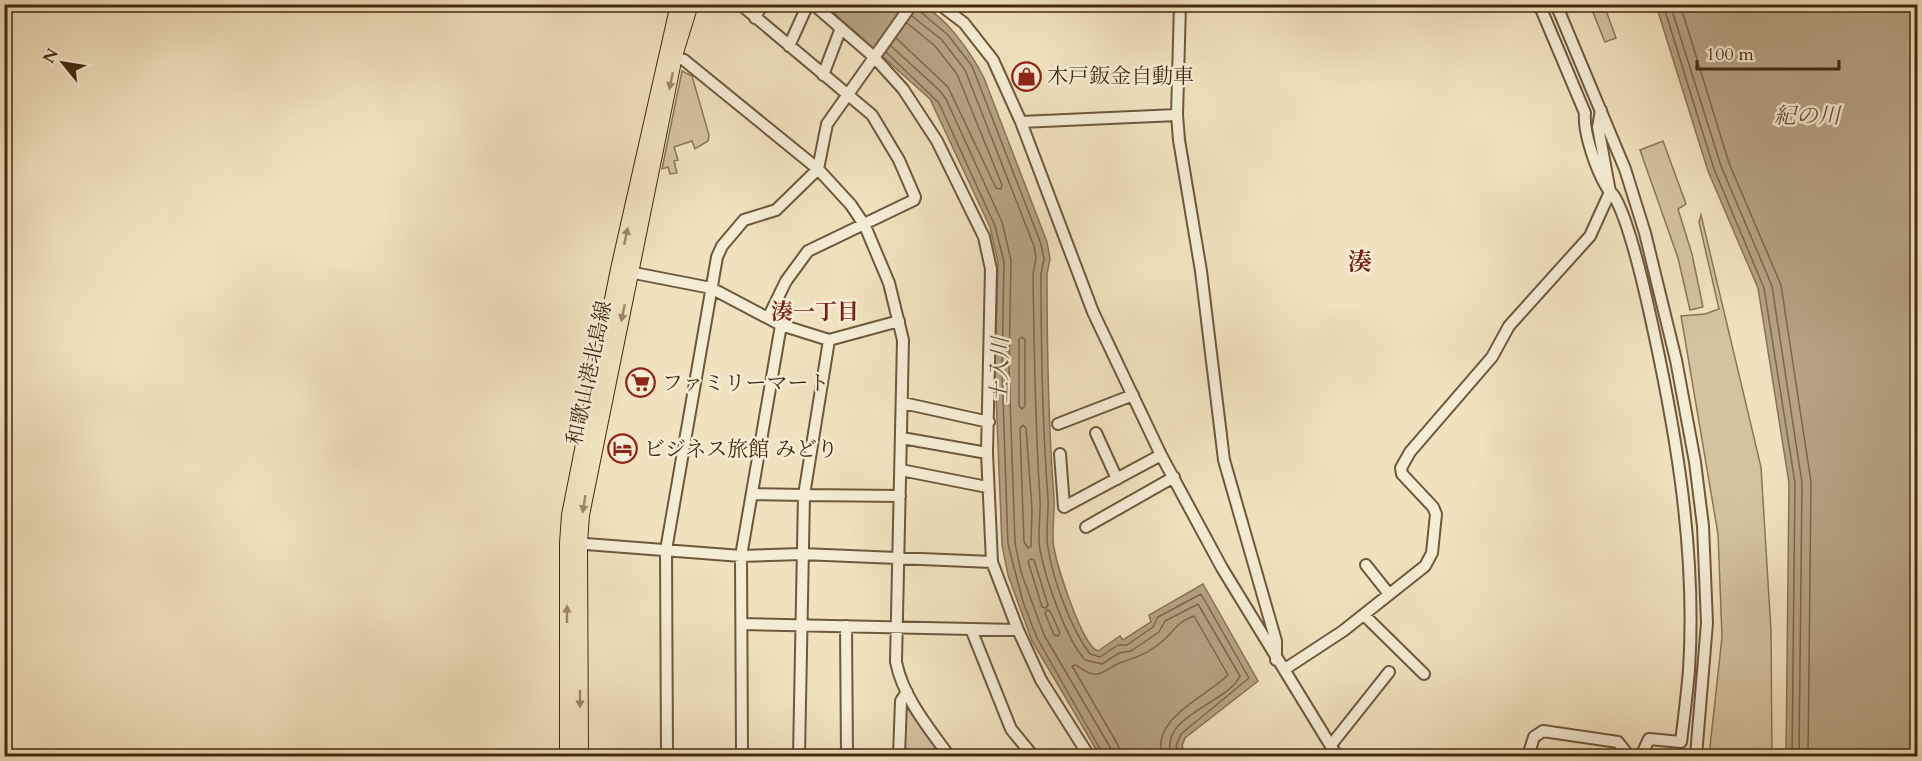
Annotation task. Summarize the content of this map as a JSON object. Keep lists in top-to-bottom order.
{
  "streets": {
    "main road": ["和歌山港北島線"]
  },
  "districts": ["湊", "湊一丁目"],
  "water": ["紀の川", "土入川"],
  "places": {
    "shop": ["木戸鈑金自動車"],
    "supermarket": ["ファミリーマート"],
    "hotel": ["ビジネス旅館 みどり"]
  },
  "scale_bar": "100 m",
  "north": "top left"
}
